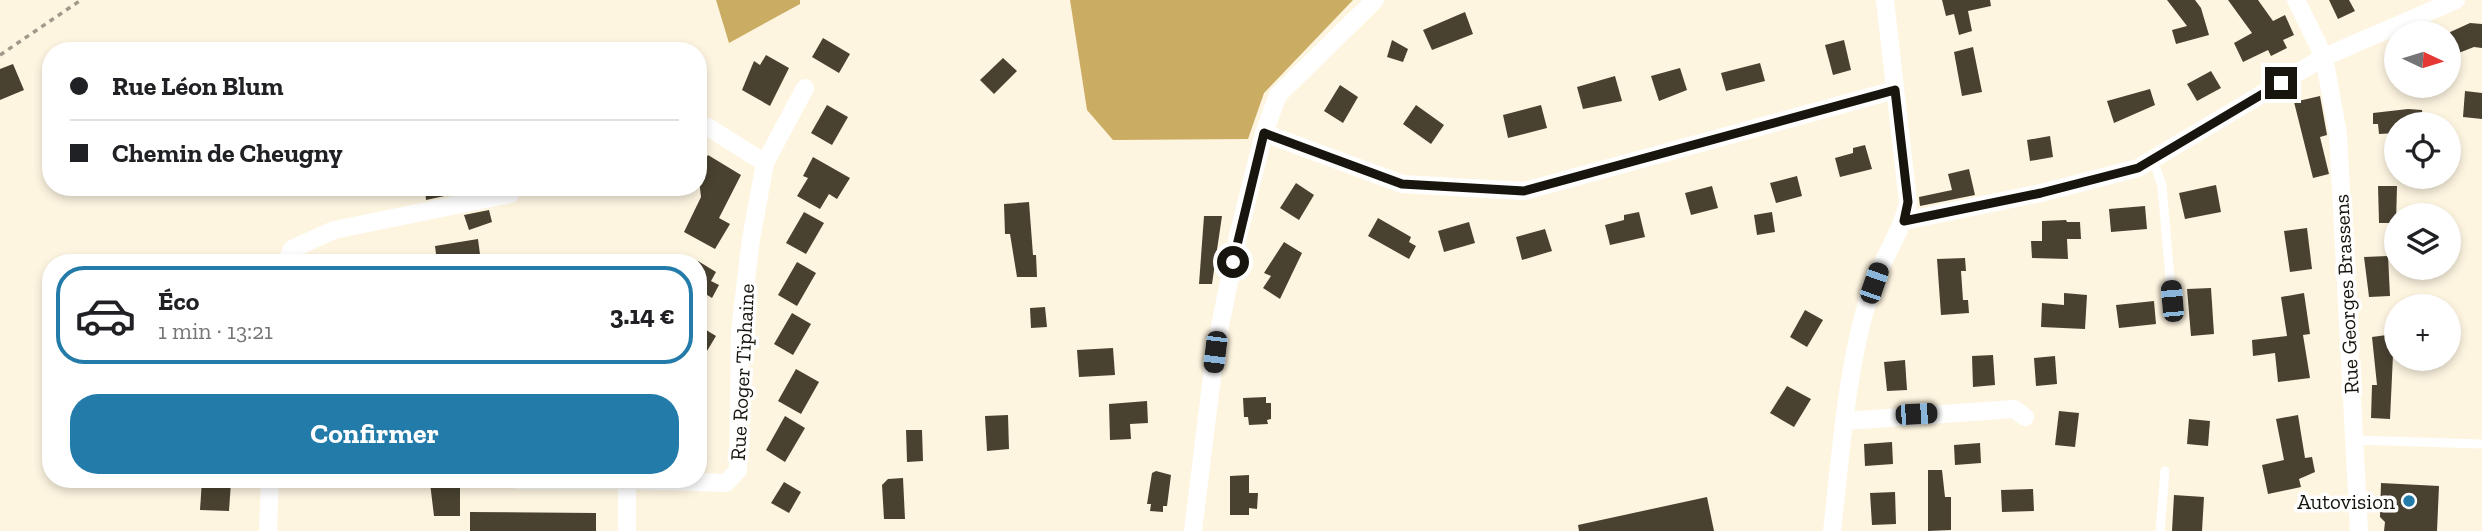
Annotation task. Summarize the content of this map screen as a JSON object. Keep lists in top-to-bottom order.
{
  "streets": {
    "street": ["Rue Georges Brassens", "Rue Roger Tiphaine"]
  },
  "places": ["Autovision"],
  "north": "right",
  "page": {
    "map_buttons": "+",
    "banner": ["Rue Léon Blum", "Chemin de Cheugny"],
    "list": [
      {
        "name": "Éco",
        "note": "1 min · 13:21",
        "value": "3.14 €"
      }
    ],
    "buttons": "Confirmer"
  }
}
